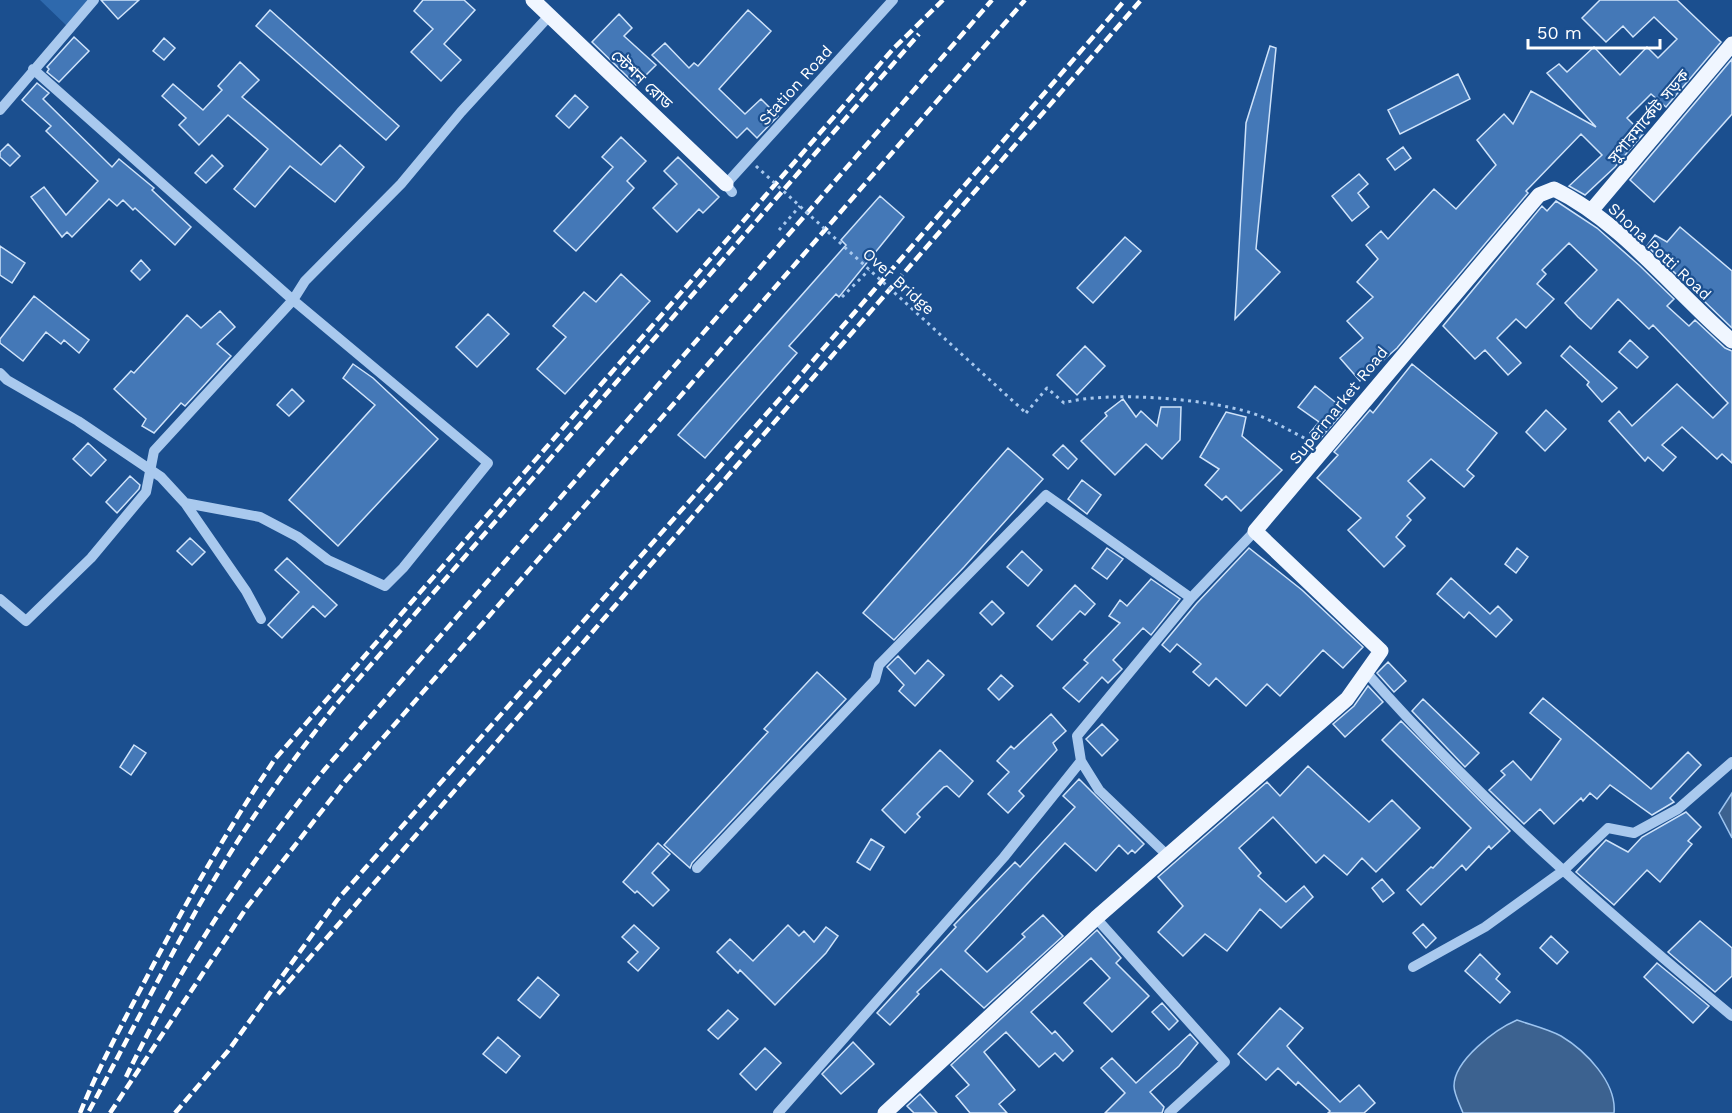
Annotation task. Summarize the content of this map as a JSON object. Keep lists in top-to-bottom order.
{
  "streets": {
    "main road": [
      "স্টেশন রোড",
      "সুপারমার্কেট সড়ক",
      "Shona Potti Road",
      "Supermarket Road"
    ],
    "street": ["Station Road"],
    "path": ["Over Bridge"]
  },
  "crossings": [
    ["স্টেশন রোড", "Station Road"],
    ["সুপারমার্কেট সড়ক", "Shona Potti Road"],
    ["সুপারমার্কেট সড়ক", "Supermarket Road"],
    ["Shona Potti Road", "Supermarket Road"],
    ["Over Bridge", "Supermarket Road"]
  ],
  "scale_bar": "50 m"
}
